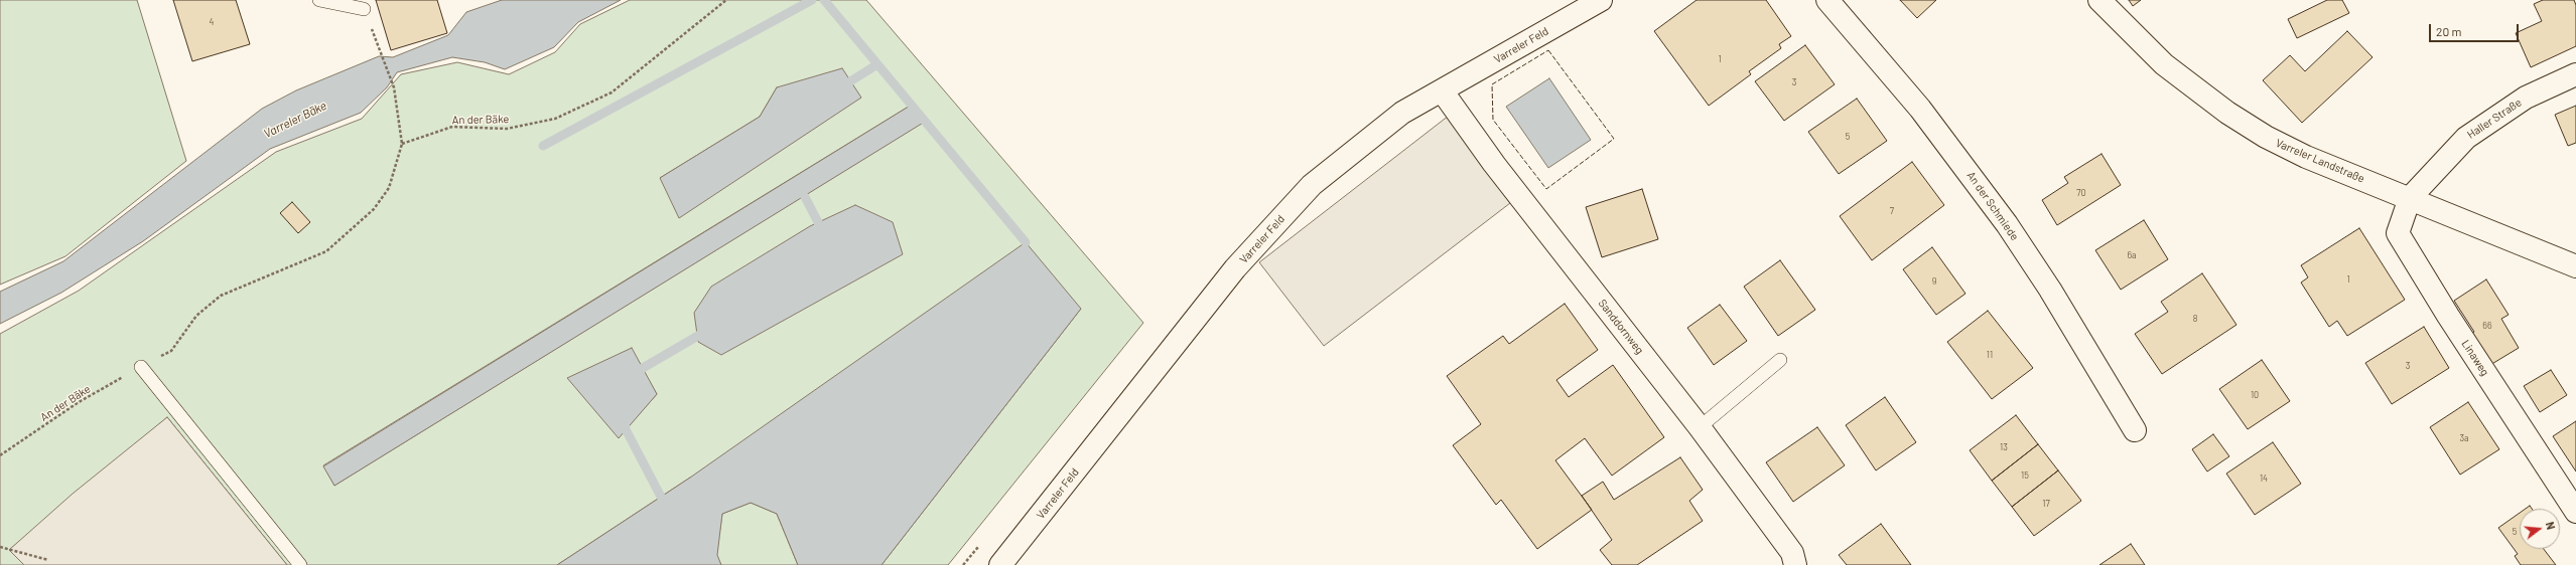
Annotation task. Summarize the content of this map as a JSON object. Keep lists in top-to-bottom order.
{
  "streets": {
    "street": [
      "Varreler Feld",
      "Haller Straße",
      "Varreler Landstraße",
      "An der Schmiede",
      "Sanddornweg",
      "Linaweg"
    ],
    "path": ["An der Bäke"]
  },
  "crossings": [
    ["Varreler Feld", "Sanddornweg"],
    ["Haller Straße", "Varreler Landstraße"],
    ["Haller Straße", "Linaweg"],
    ["Varreler Landstraße", "Linaweg"]
  ],
  "water": ["Varreler Bäke"],
  "house_numbers": [
    "4",
    "1",
    "3",
    "5",
    "70",
    "7",
    "6a",
    "1",
    "9",
    "8",
    "66",
    "11",
    "3",
    "10",
    "3a",
    "13",
    "15",
    "14",
    "17",
    "5"
  ],
  "scale_bar": "20 m",
  "north": "right"
}
